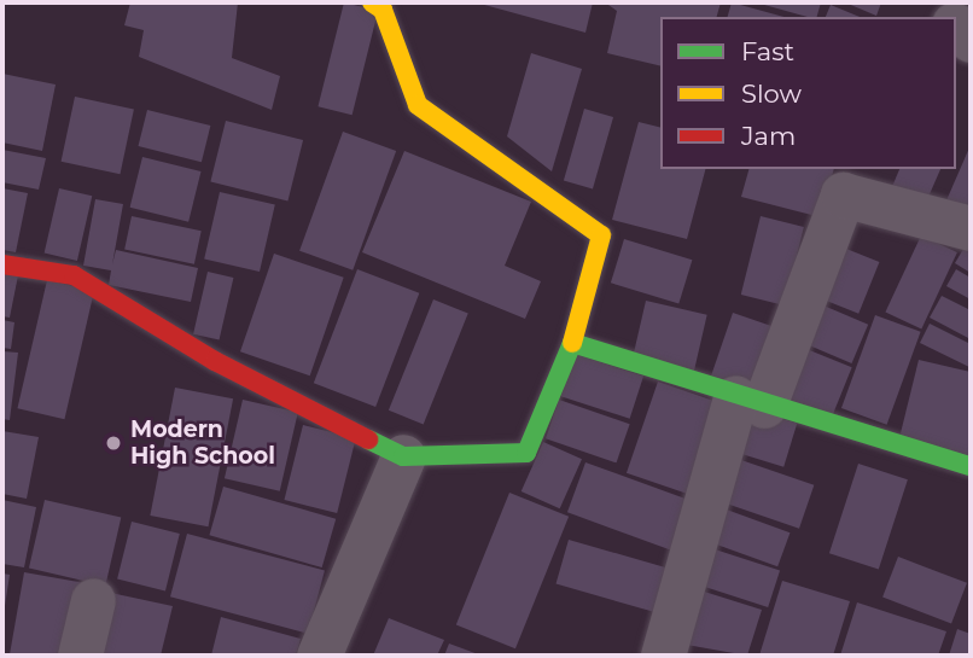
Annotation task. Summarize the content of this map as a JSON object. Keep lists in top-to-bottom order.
{
  "places": ["Modern High School"],
  "legend": ["Fast", "Slow", "Jam"]
}
